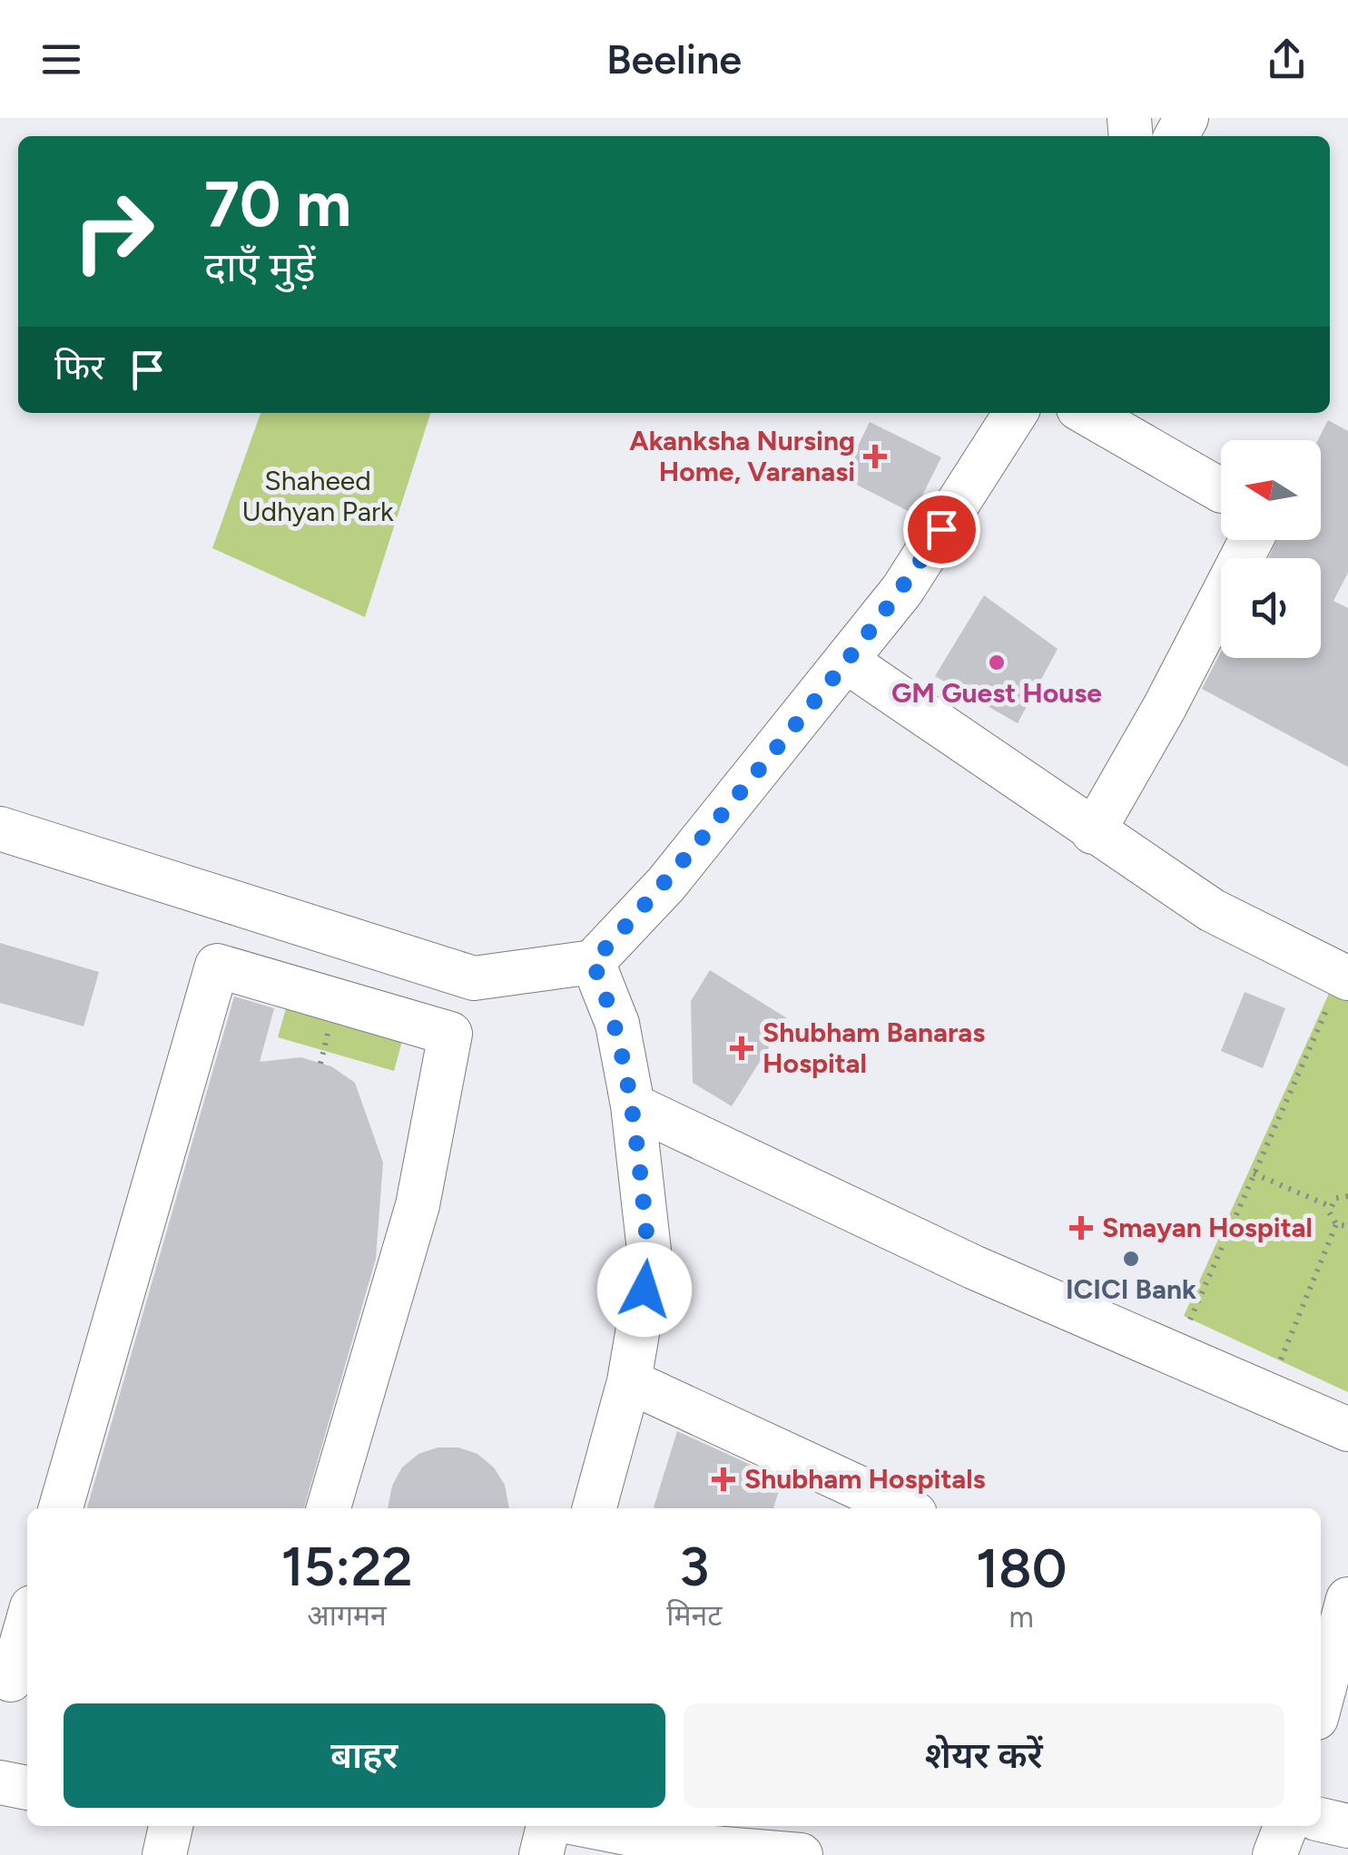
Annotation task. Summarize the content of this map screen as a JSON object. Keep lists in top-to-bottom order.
{
  "parks": ["Shaheed Udhyan Park"],
  "places": {
    "health": [
      "Akanksha Nursing Home, Varanasi",
      "Shubham Banaras Hospital",
      "Smayan Hospital",
      "Shubham Hospitals"
    ],
    "other": ["GM Guest House", "ICICI Bank"]
  },
  "north": "left",
  "page": {
    "header": "Beeline",
    "turn": ["70 m", "दाएँ मुड़ें"],
    "then": "फिर",
    "eta": [
      "15:22",
      "आगमन",
      "3",
      "मिनट",
      "180",
      "m"
    ],
    "buttons": ["बाहर", "शेयर करें"]
  }
}
